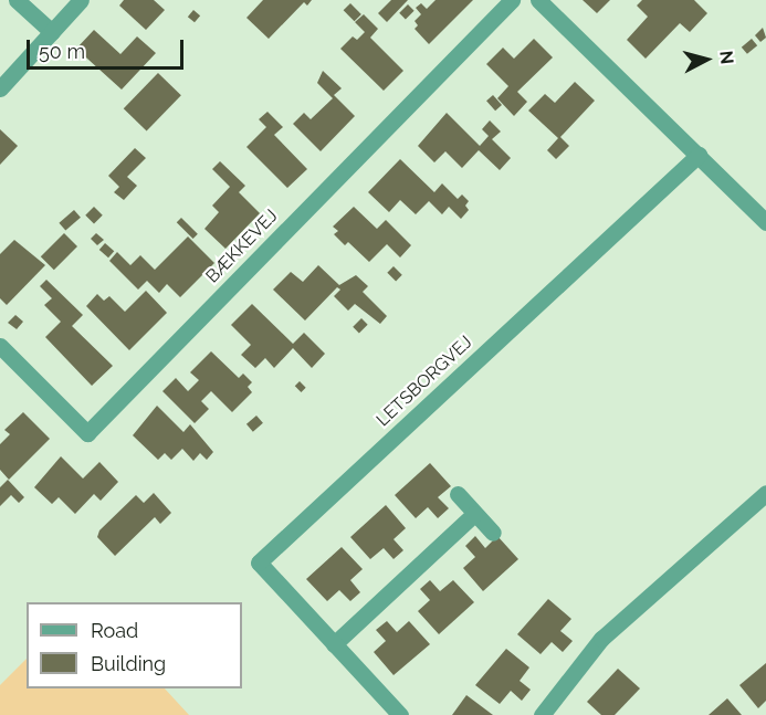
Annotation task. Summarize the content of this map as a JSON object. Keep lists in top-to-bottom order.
{
  "streets": {
    "street": ["BÆKKEVEJ", "LETSBORGVEJ"]
  },
  "legend": ["Road", "Building"],
  "scale_bar": "50 m",
  "north": "right"
}
